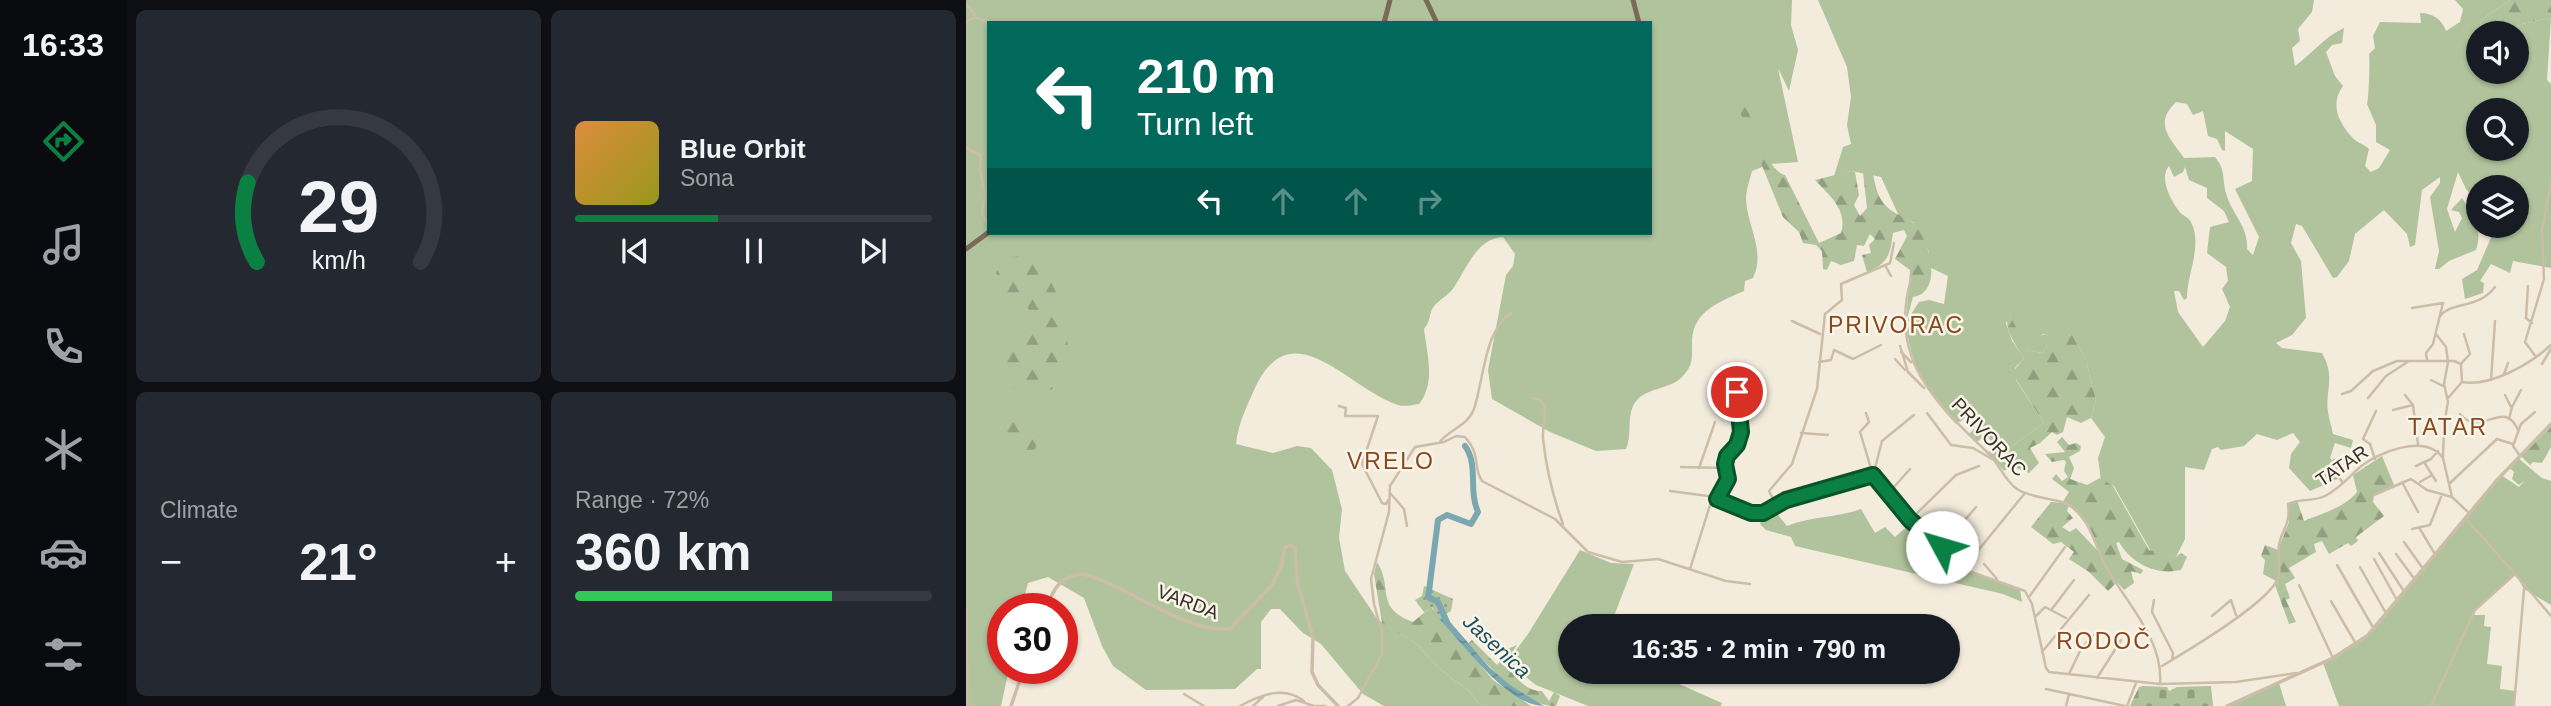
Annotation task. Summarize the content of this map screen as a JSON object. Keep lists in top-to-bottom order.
{
  "streets": {
    "street": ["PRIVORAC", "TATAR", "VARDA"]
  },
  "crossings": [
    ["PRIVORAC", "TATAR"]
  ],
  "districts": [
    "PRIVORAC",
    "TATAR",
    "VRELO",
    "RODOČ"
  ],
  "water": ["Jasenica"],
  "page": {
    "tabs": "16:33",
    "turn": ["210 m", "Turn left"],
    "song": ["Blue Orbit", "Sona"],
    "tile": [
      "Climate",
      ["Range · 72%", "360 km"]
    ],
    "heat": ["−", "21°", "+"],
    "limit": "30",
    "trip": "16:35 · 2 min · 790 m",
    "gauge": ["29", "km/h"]
  }
}
